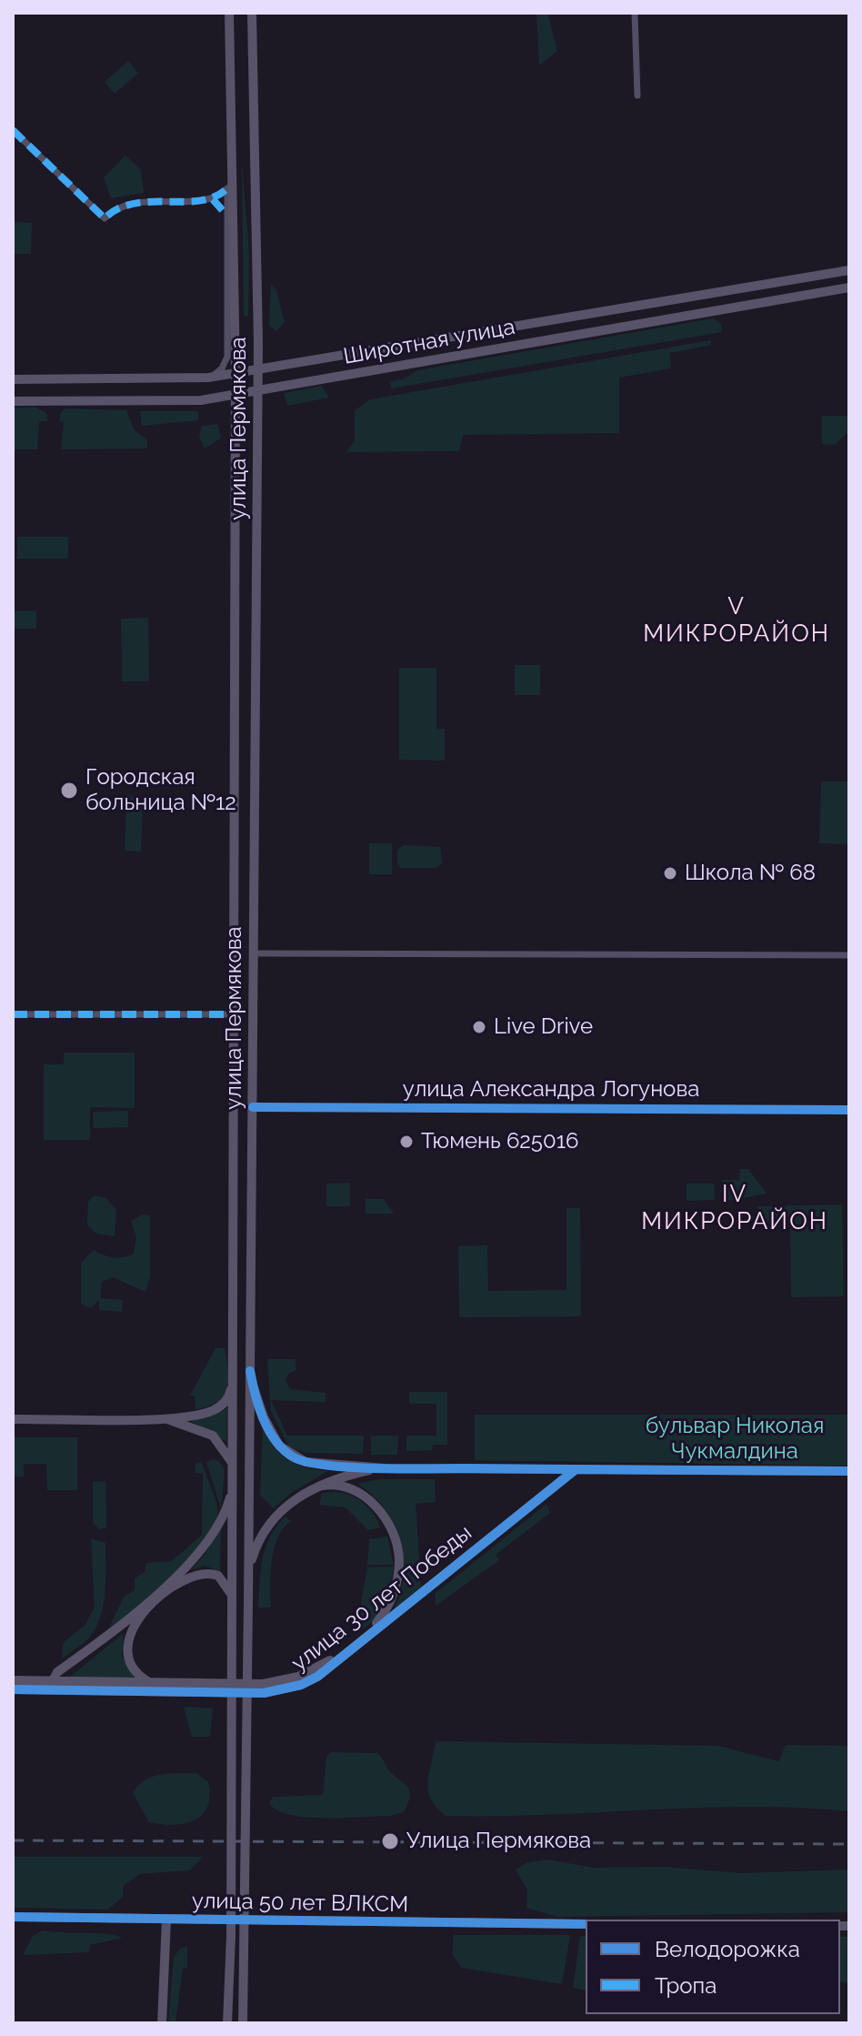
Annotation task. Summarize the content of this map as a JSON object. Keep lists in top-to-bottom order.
{
  "streets": {
    "main road": [
      "Широтная улица",
      "улица Пермякова",
      "улица 30 лет Победы",
      "улица 50 лет ВЛКСМ"
    ],
    "street": ["улица Александра Логунова"]
  },
  "crossings": [
    ["Широтная улица", "улица Пермякова"],
    ["улица Пермякова", "улица Александра Логунова"]
  ],
  "districts": ["V МИКРОРАЙОН", "IV МИКРОРАЙОН"],
  "parks": ["бульвар Николая Чукмалдина"],
  "places": [
    "Городская больница №12",
    "Школа № 68",
    "Live Drive",
    "Тюмень 625016",
    "Улица Пермякова"
  ],
  "legend": ["Велодорожка", "Тропа"]
}
